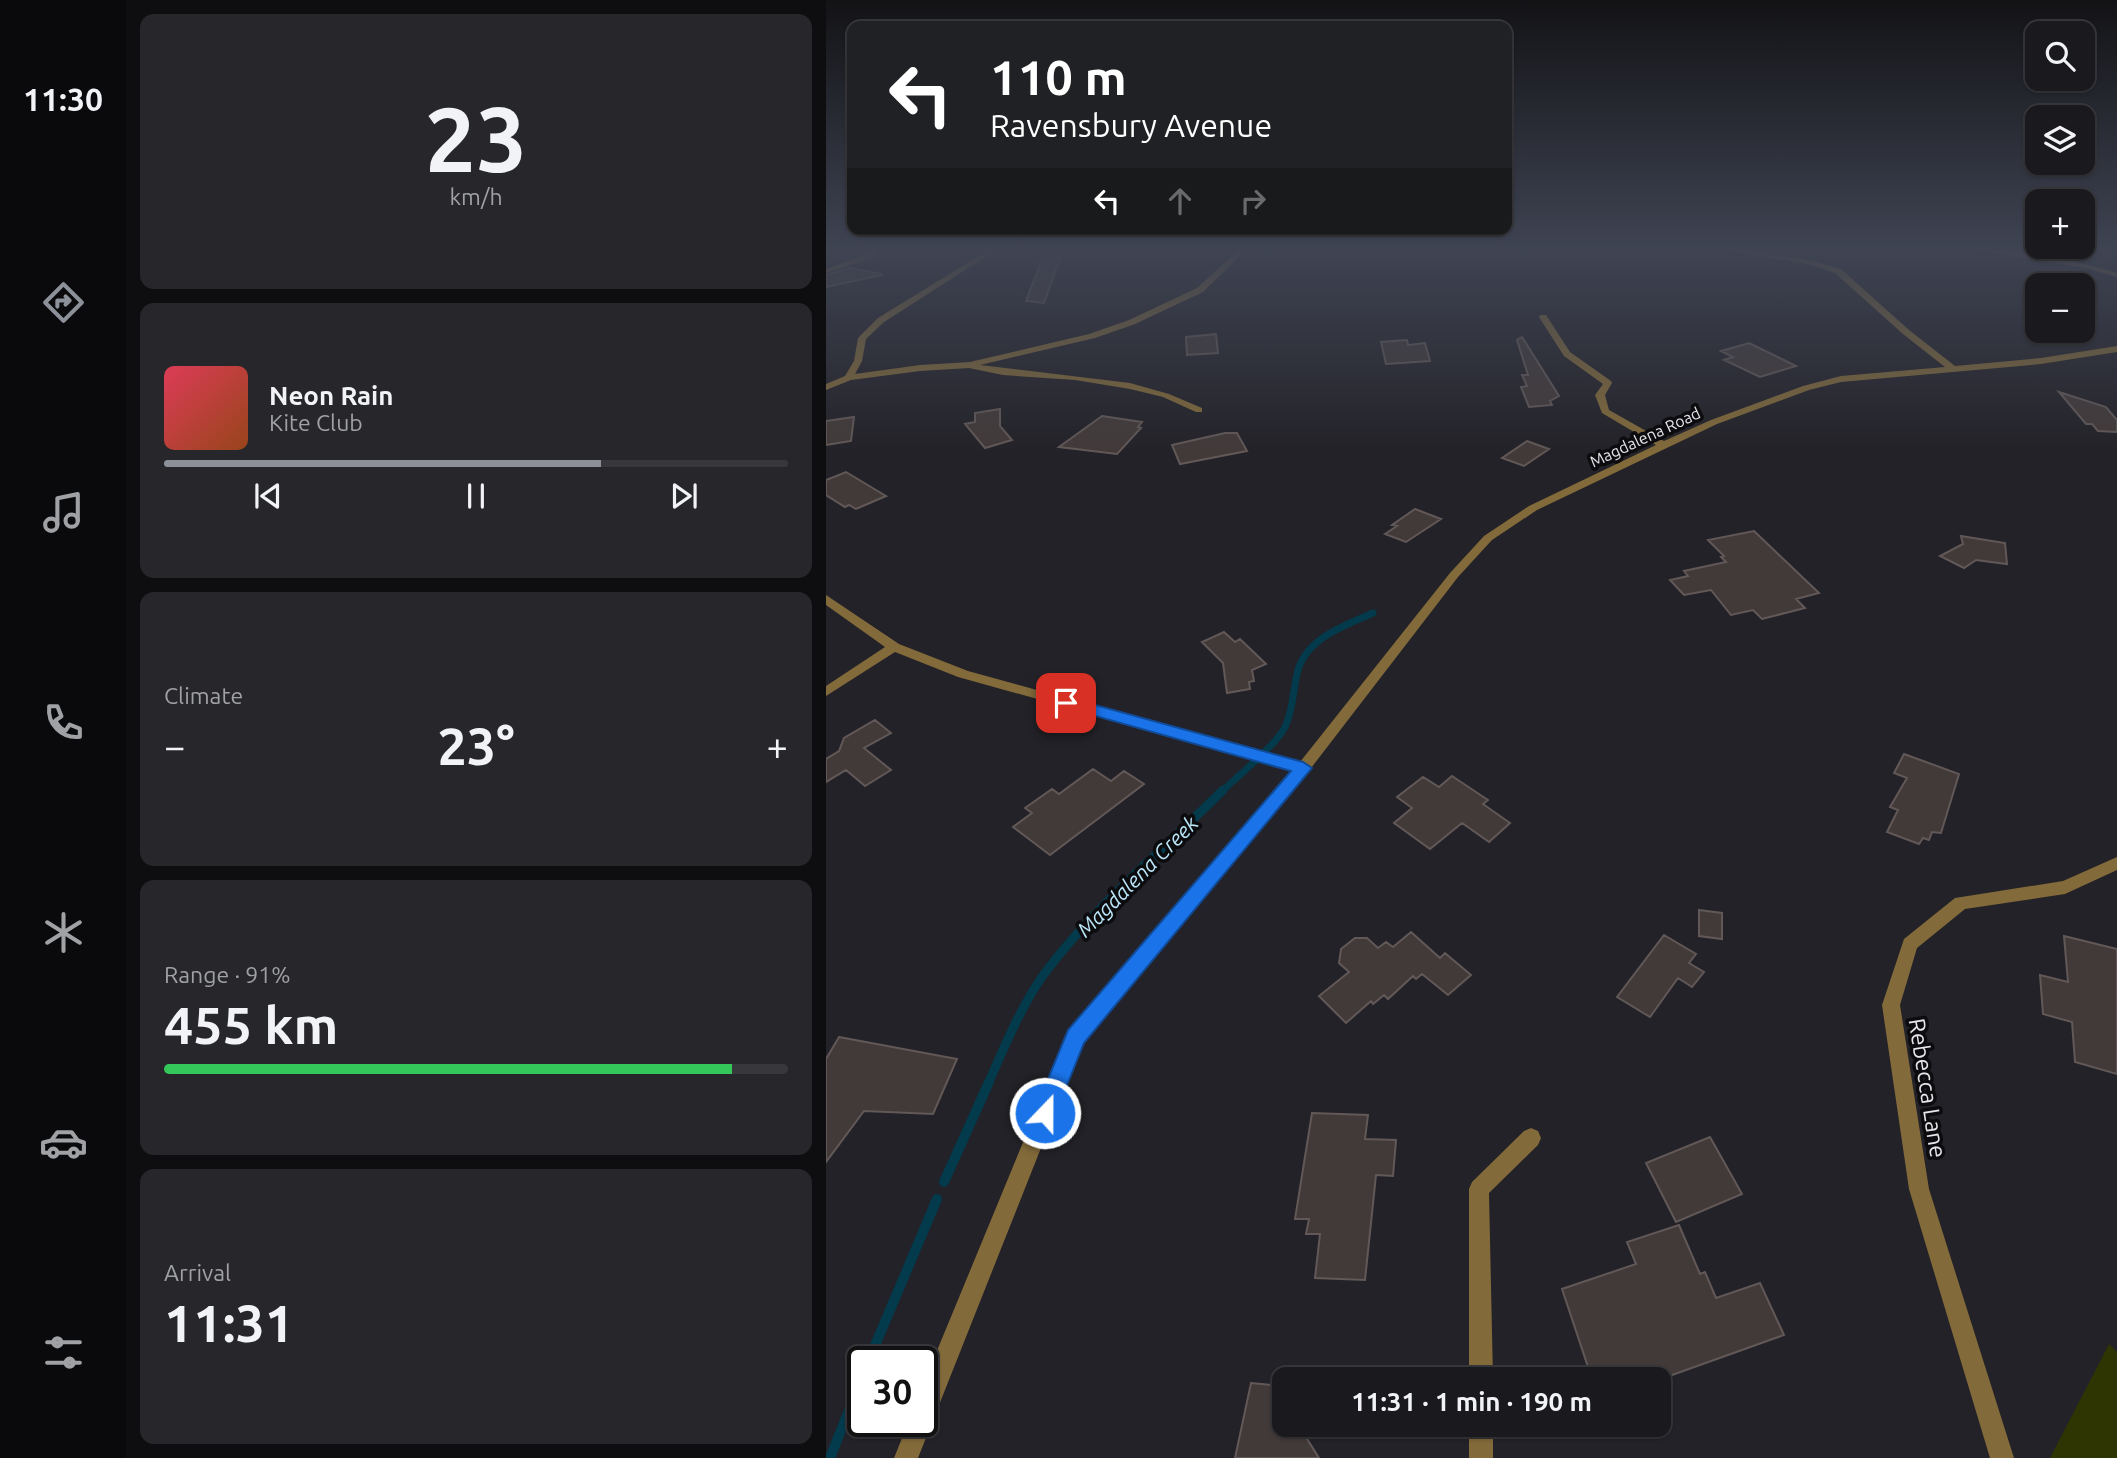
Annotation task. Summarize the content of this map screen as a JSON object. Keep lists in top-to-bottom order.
{
  "streets": {
    "street": ["Magdalena Road", "Rebecca Lane"]
  },
  "water": ["Magdalena Creek"],
  "page": {
    "tabs": "11:30",
    "tile": [
      ["23", "km/h"],
      "Climate",
      ["Range · 91%", "455 km"],
      ["Arrival", "11:31"]
    ],
    "map_buttons": ["+", "−"],
    "turn": ["110 m", "Ravensbury Avenue"],
    "song": ["Neon Rain", "Kite Club"],
    "heat": ["−", "23°", "+"],
    "limit": "30",
    "trip": "11:31 · 1 min · 190 m"
  }
}
